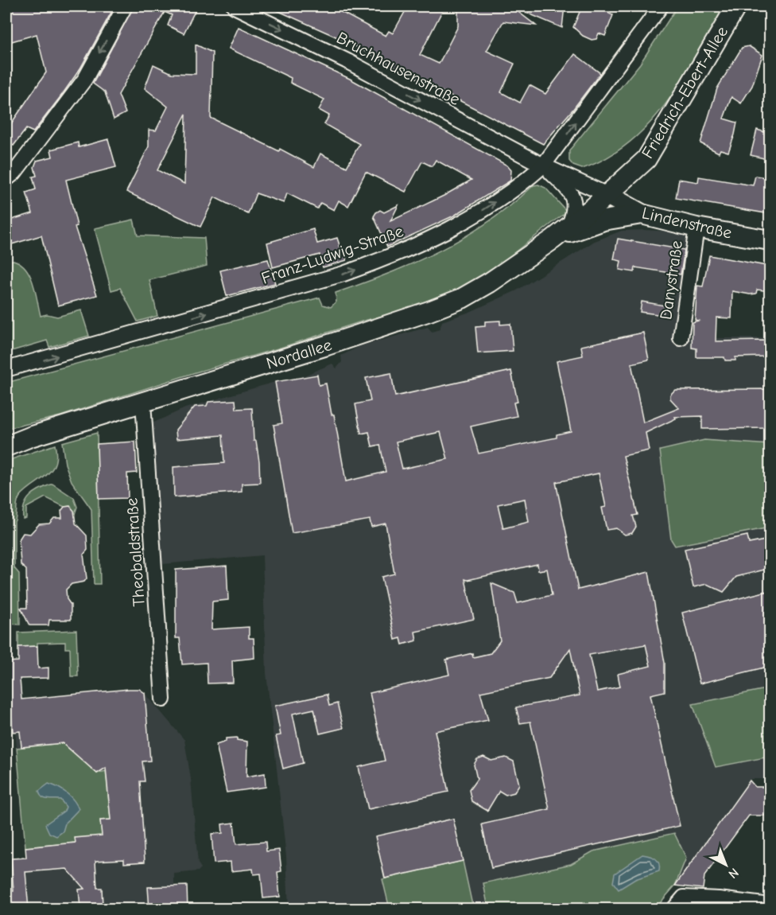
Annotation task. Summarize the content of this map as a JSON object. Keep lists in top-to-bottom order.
{
  "streets": {
    "main road": ["Friedrich-Ebert-Allee", "Lindenstraße", "Nordallee"],
    "street": [
      "Bruchhausenstraße",
      "Franz-Ludwig-Straße",
      "Danystraße",
      "Theobaldstraße"
    ]
  },
  "crossings": [
    ["Bruchhausenstraße", "Friedrich-Ebert-Allee"],
    ["Bruchhausenstraße", "Lindenstraße"],
    ["Bruchhausenstraße", "Franz-Ludwig-Straße"],
    ["Bruchhausenstraße", "Nordallee"],
    ["Friedrich-Ebert-Allee", "Lindenstraße"],
    ["Friedrich-Ebert-Allee", "Nordallee"],
    ["Lindenstraße", "Danystraße"],
    ["Lindenstraße", "Nordallee"],
    ["Nordallee", "Theobaldstraße"]
  ],
  "one_way": ["Bruchhausenstraße", "Franz-Ludwig-Straße"],
  "north": "bottom right"
}
